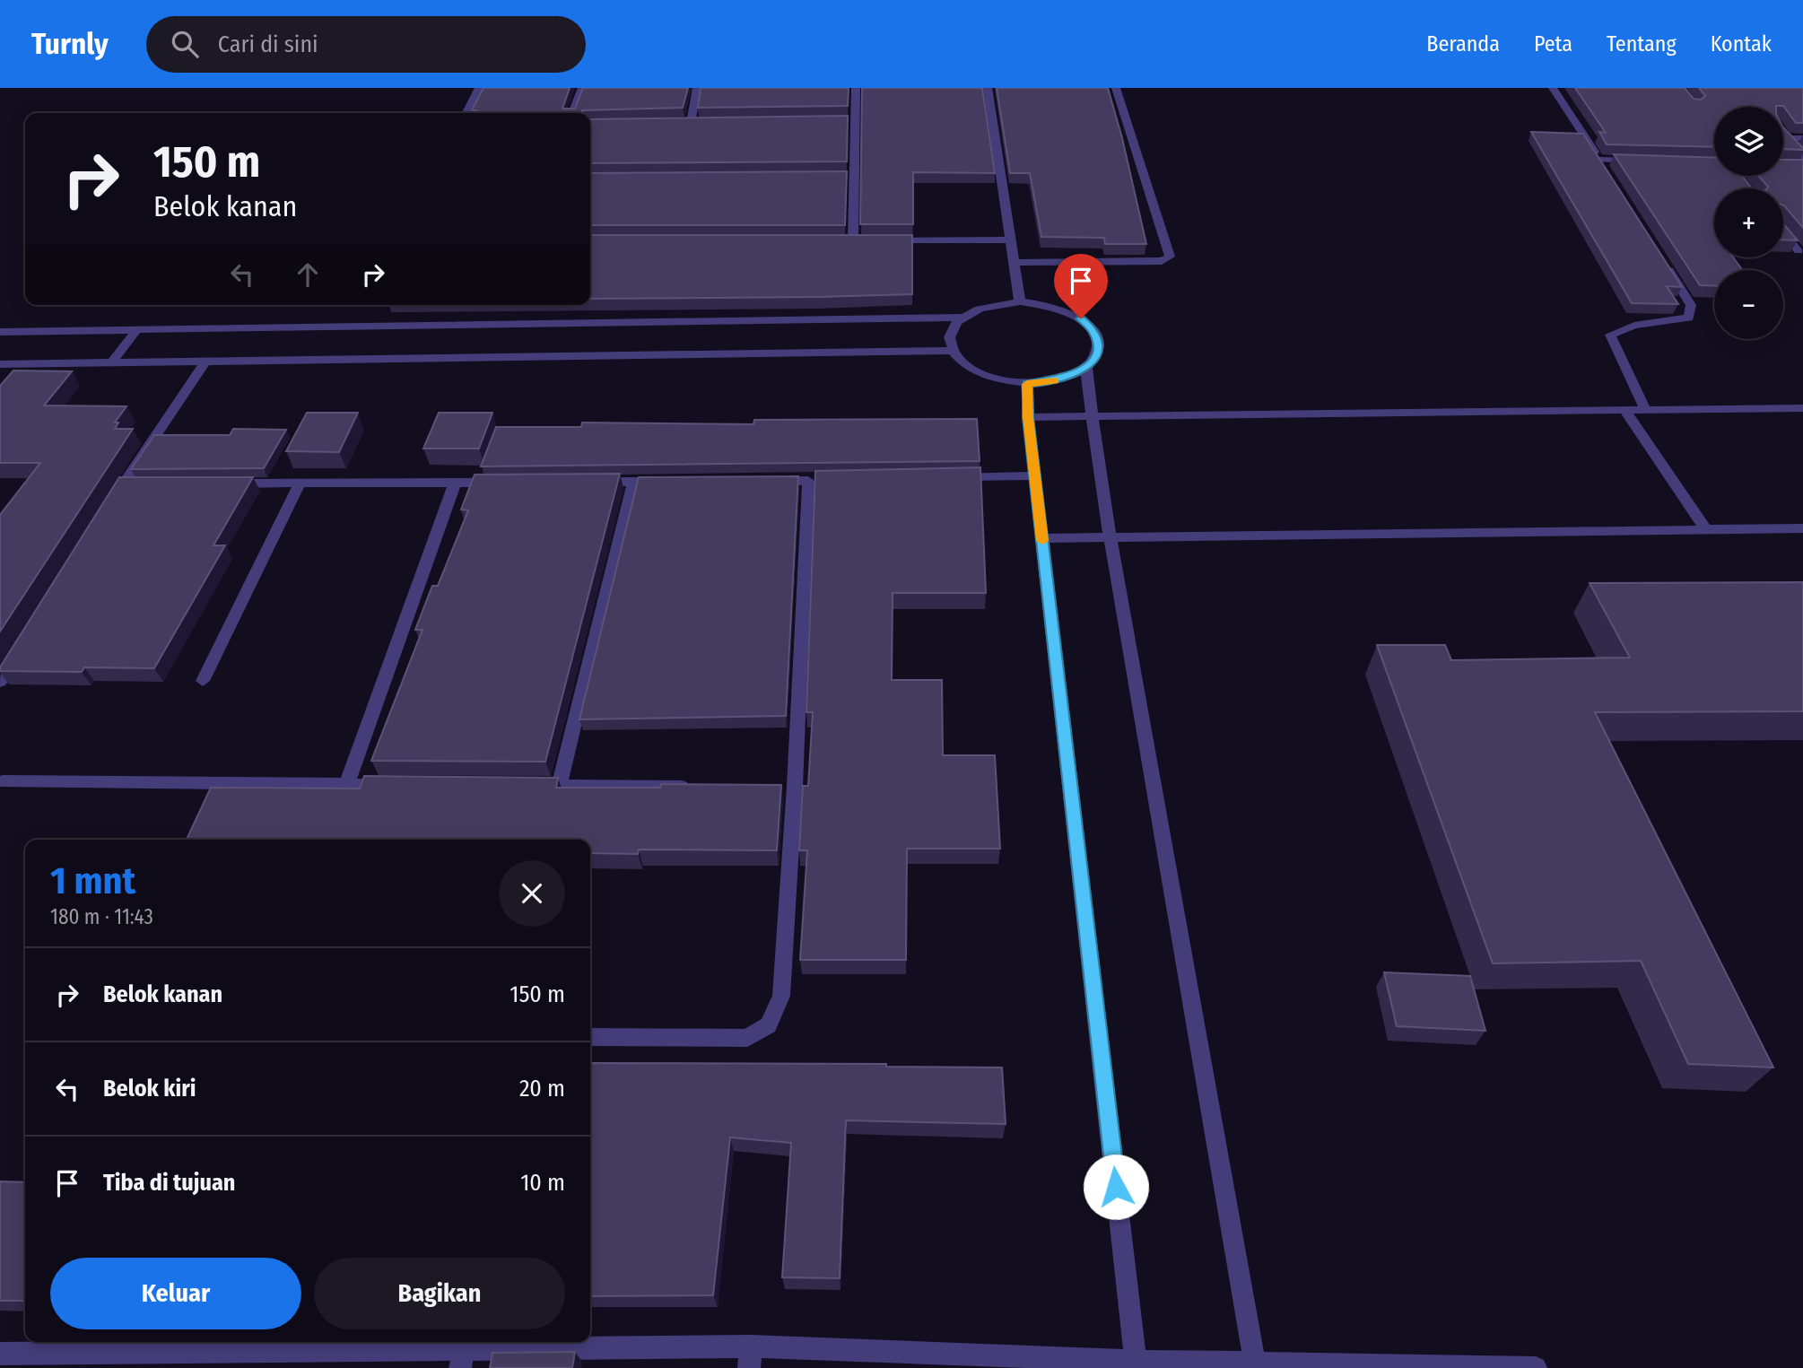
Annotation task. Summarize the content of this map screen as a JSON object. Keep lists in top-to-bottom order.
{
  "page": {
    "header": "Turnly",
    "search": "Cari di sini",
    "nav": [
      "Beranda",
      "Peta",
      "Tentang",
      "Kontak"
    ],
    "map_buttons": ["+", "−"],
    "turn": ["150 m", "Belok kanan"],
    "heading": ["1 mnt", "180 m · 11:43"],
    "list": [
      {
        "name": "Belok kanan",
        "value": "150 m"
      },
      {
        "name": "Belok kiri",
        "value": "20 m"
      },
      {
        "name": "Tiba di tujuan",
        "value": "10 m"
      }
    ],
    "buttons": ["Keluar", "Bagikan"]
  }
}
